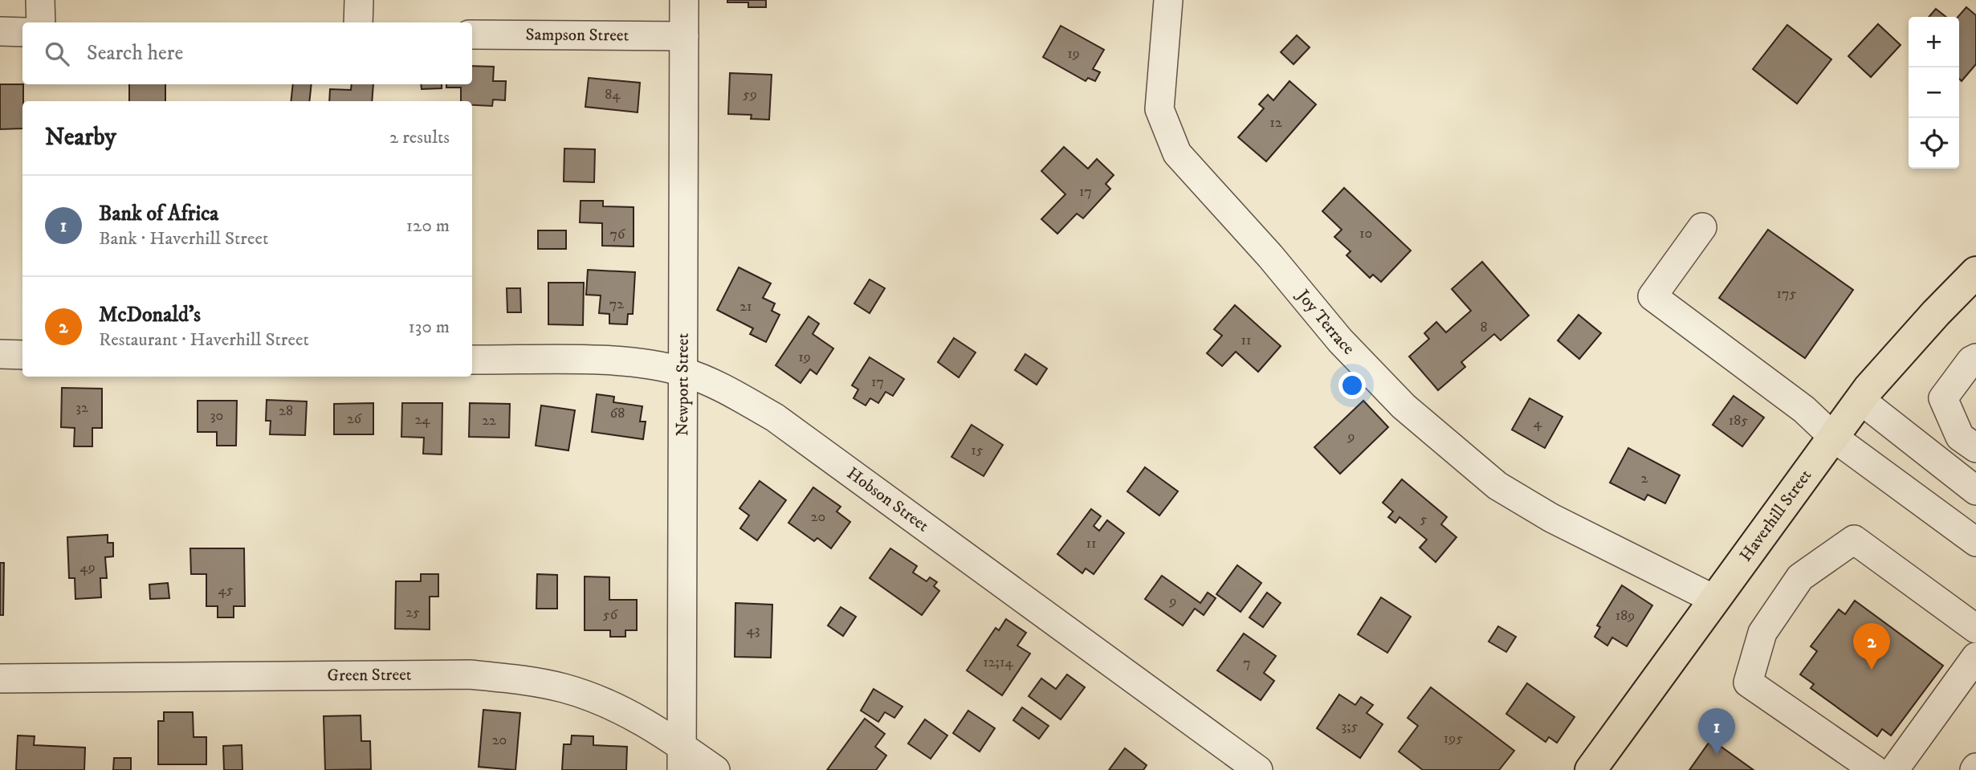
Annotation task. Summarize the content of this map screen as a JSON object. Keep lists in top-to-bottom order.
{
  "streets": {
    "main road": ["Haverhill Street"],
    "street": [
      "Sampson Street",
      "Joy Terrace",
      "Newport Street",
      "Hobson Street",
      "Green Street"
    ]
  },
  "crossings": [
    ["Sampson Street", "Newport Street"],
    ["Joy Terrace", "Haverhill Street"],
    ["Newport Street", "Hobson Street"],
    ["Newport Street", "Green Street"]
  ],
  "house_numbers": [
    "19",
    "84",
    "59",
    "12",
    "17",
    "10",
    "76",
    "175",
    "72",
    "21",
    "8",
    "11",
    "19",
    "17",
    "32",
    "28",
    "68",
    "30",
    "26",
    "24",
    "22",
    "185",
    "4",
    "9",
    "15",
    "2",
    "20",
    "5",
    "11",
    "49",
    "45",
    "9",
    "25",
    "56",
    "189",
    "43",
    "12;14",
    "7",
    "3;5",
    "195",
    "20"
  ],
  "page": {
    "map_buttons": ["+", "−"],
    "search": "Search here",
    "heading": ["Nearby", "2 results"],
    "list": [
      {
        "mark": "1",
        "name": "Bank of Africa",
        "note": "Bank · Haverhill Street",
        "value": "120 m"
      },
      {
        "mark": "2",
        "name": "McDonald's",
        "note": "Restaurant · Haverhill Street",
        "value": "130 m"
      }
    ],
    "pins": ["2", "1"]
  }
}
